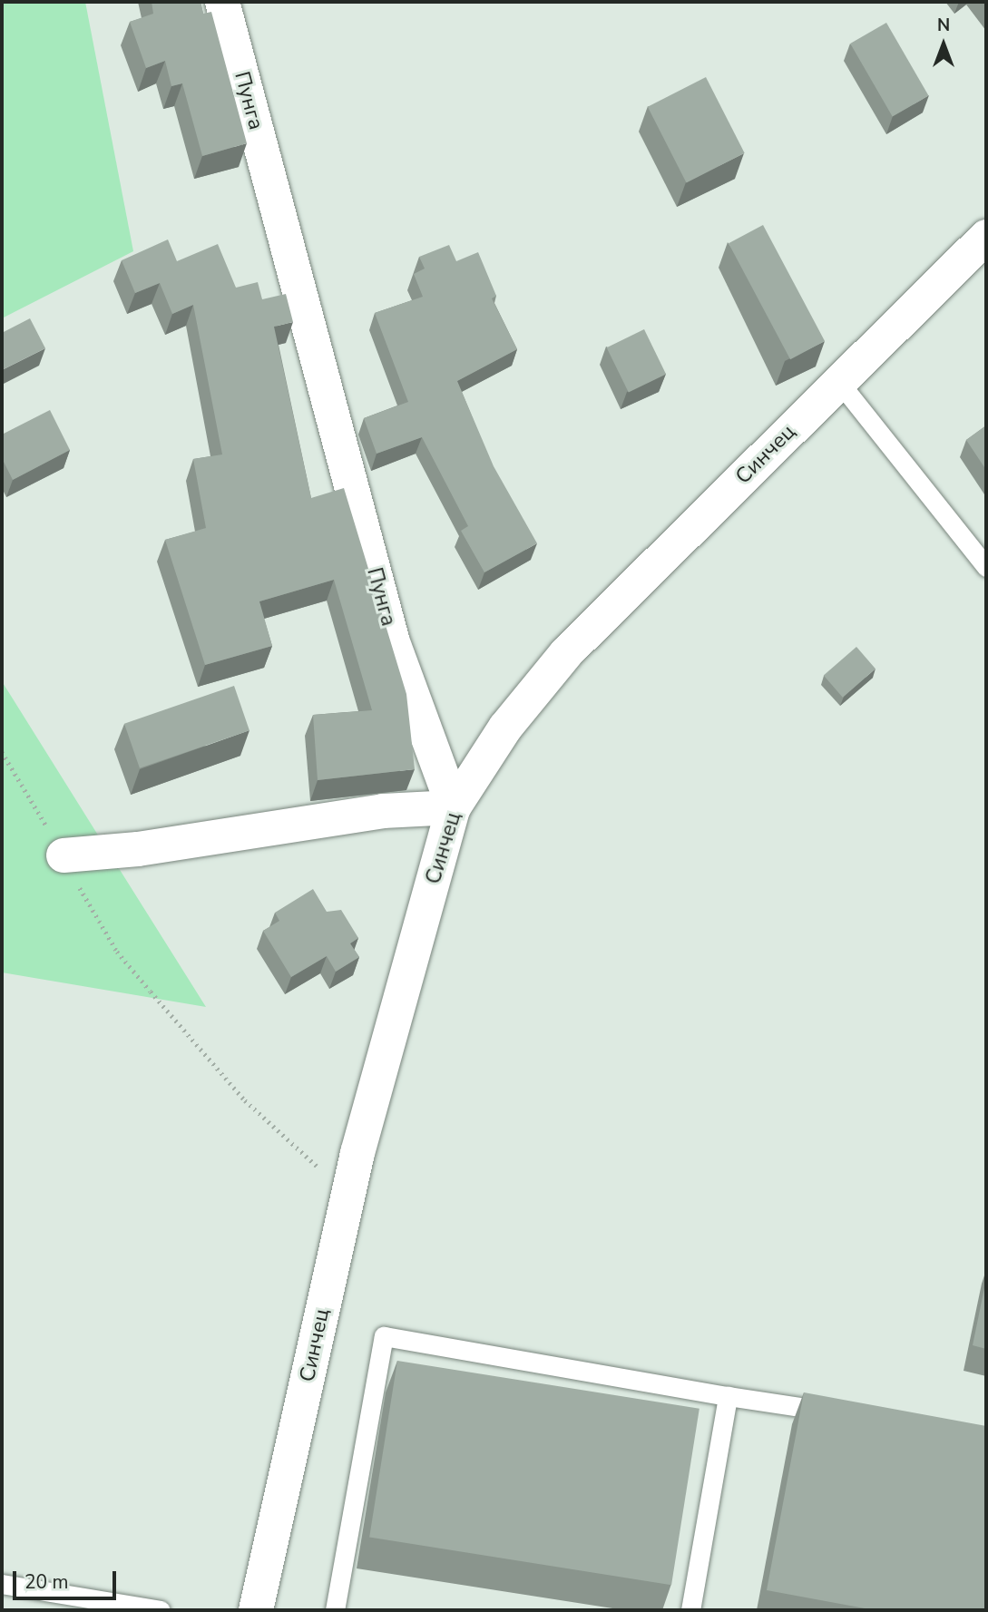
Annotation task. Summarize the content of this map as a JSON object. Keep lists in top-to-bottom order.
{
  "streets": {
    "street": ["Пунга", "Синчец"]
  },
  "crossings": [
    ["Пунга", "Синчец"]
  ],
  "scale_bar": "20 m",
  "north": "top"
}
